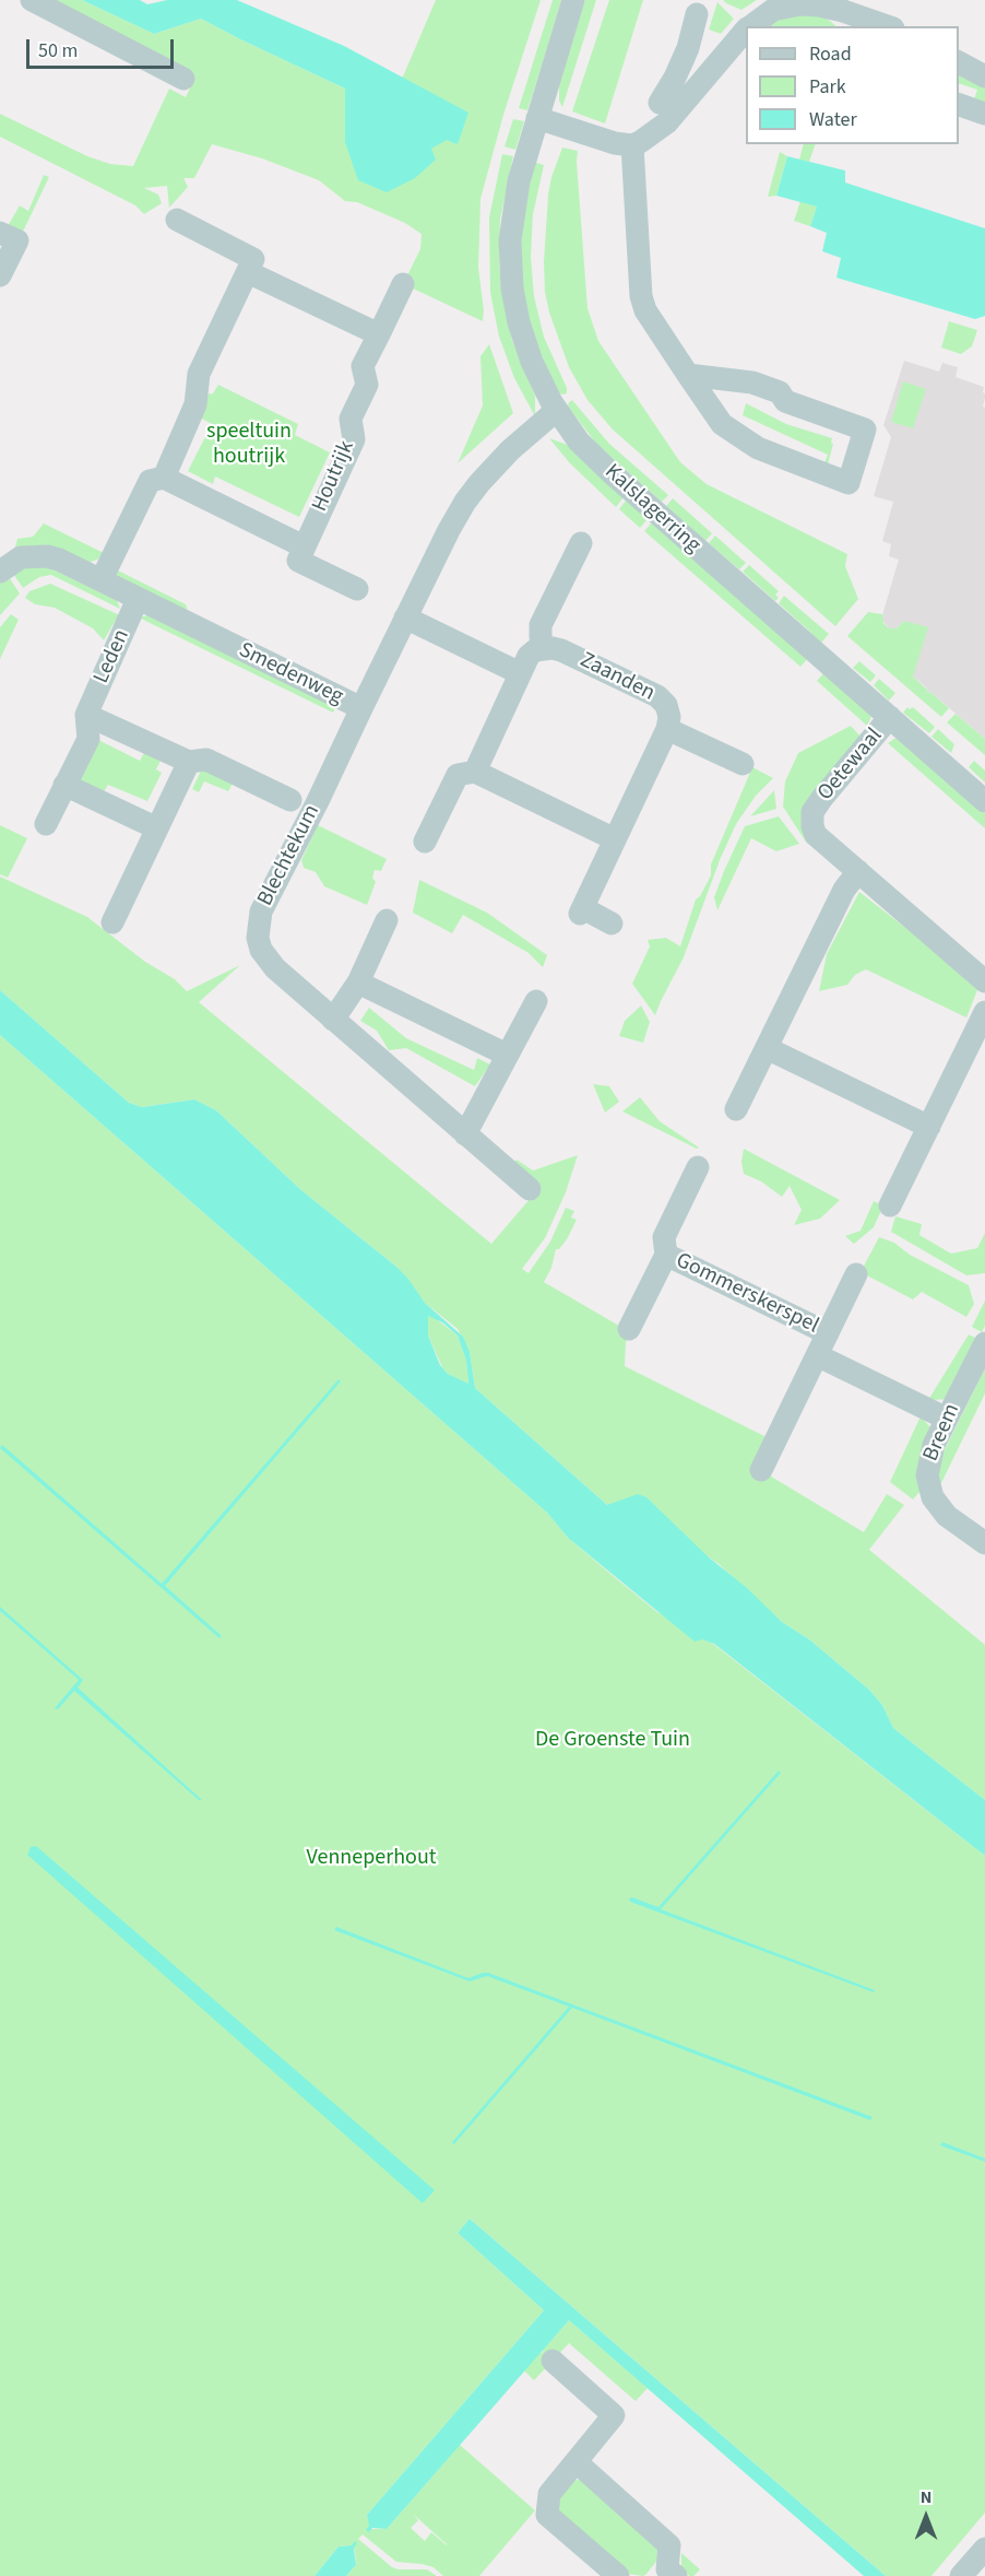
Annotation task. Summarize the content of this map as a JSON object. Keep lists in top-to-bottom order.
{
  "streets": {
    "street": [
      "Houtrijk",
      "Kalslagerring",
      "Leden",
      "Smedenweg",
      "Zaanden",
      "Oetewaal",
      "Blechtekum",
      "Gommerskerspel",
      "Breem"
    ]
  },
  "crossings": [
    ["Kalslagerring", "Smedenweg"],
    ["Kalslagerring", "Oetewaal"],
    ["Leden", "Smedenweg"],
    ["Smedenweg", "Blechtekum"],
    ["Gommerskerspel", "Breem"]
  ],
  "parks": ["speeltuin houtrijk", "De Groenste Tuin", "Venneperhout"],
  "legend": ["Road", "Park", "Water"],
  "scale_bar": "50 m",
  "north": "top"
}
